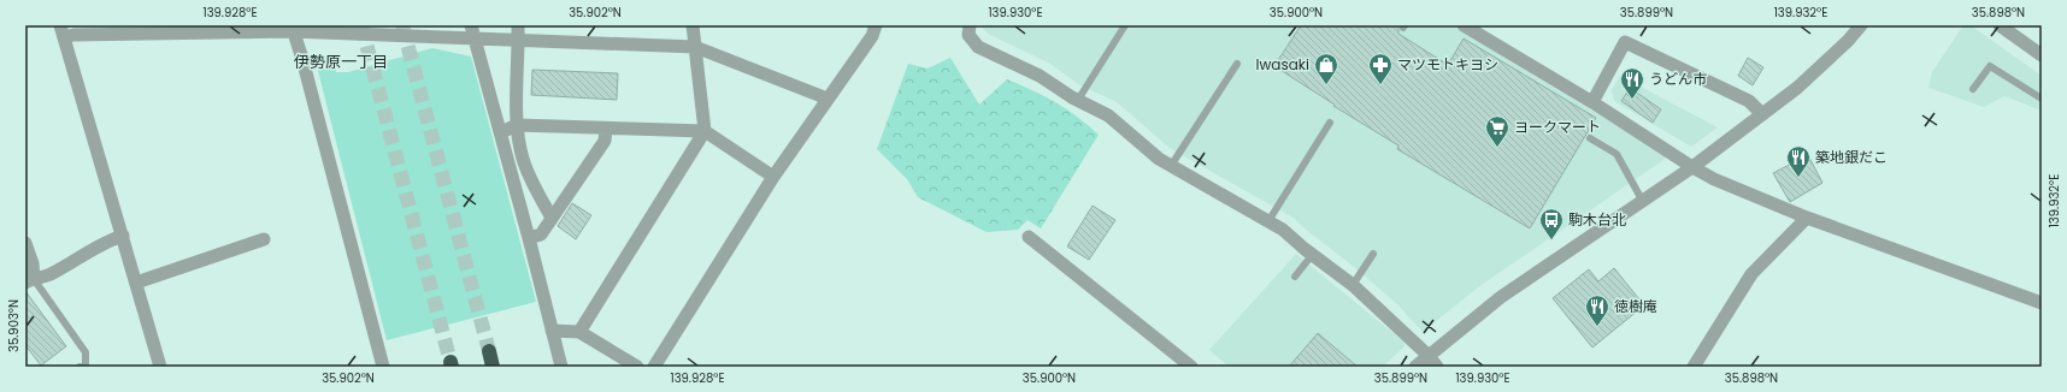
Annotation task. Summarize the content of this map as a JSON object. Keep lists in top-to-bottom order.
{
  "districts": ["伊勢原一丁目"],
  "places": {
    "shop": ["Iwasaki"],
    "pharmacy": ["マツモトキヨシ"],
    "restaurant": ["うどん市", "築地銀だこ", "徳樹庵"],
    "supermarket": ["ヨークマート"],
    "bus stop": ["駒木台北"]
  },
  "coordinates": [
    "139.928°E",
    "35.902°N",
    "139.930°E",
    "35.900°N",
    "35.899°N",
    "139.932°E",
    "35.898°N",
    "35.903°N"
  ]
}
